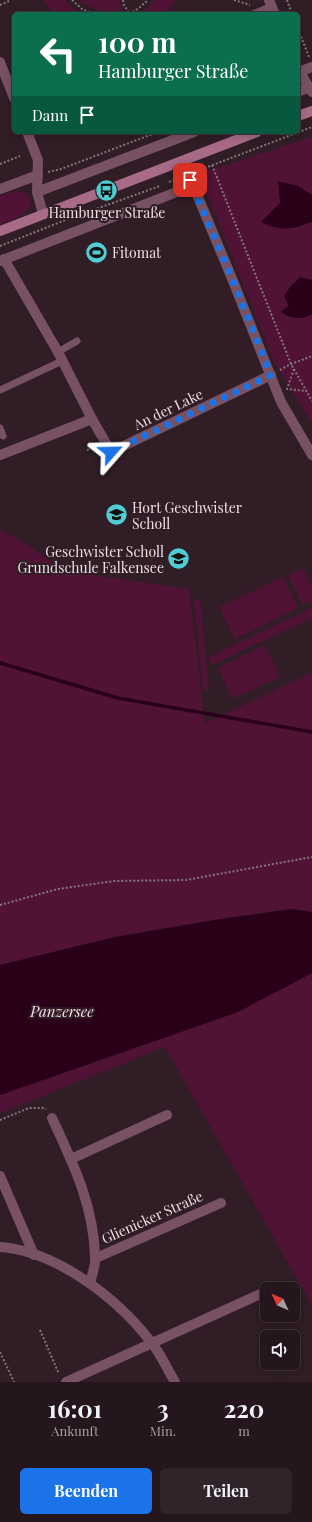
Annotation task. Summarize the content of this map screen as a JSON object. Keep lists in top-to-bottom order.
{
  "streets": {
    "street": ["An der Lake", "Glienicker Straße"]
  },
  "water": ["Panzersee"],
  "places": {
    "bus stop": ["Hamburger Straße"],
    "sports": ["Fitomat"],
    "school or university": ["Hort Geschwister Scholl", "Geschwister Scholl Grundschule Falkensee"]
  },
  "north": "top left",
  "page": {
    "turn": ["100 m", "Hamburger Straße"],
    "then": "Dann",
    "eta": [
      "16:01",
      "Ankunft",
      "3",
      "Min.",
      "220",
      "m"
    ],
    "buttons": ["Beenden", "Teilen"]
  }
}
